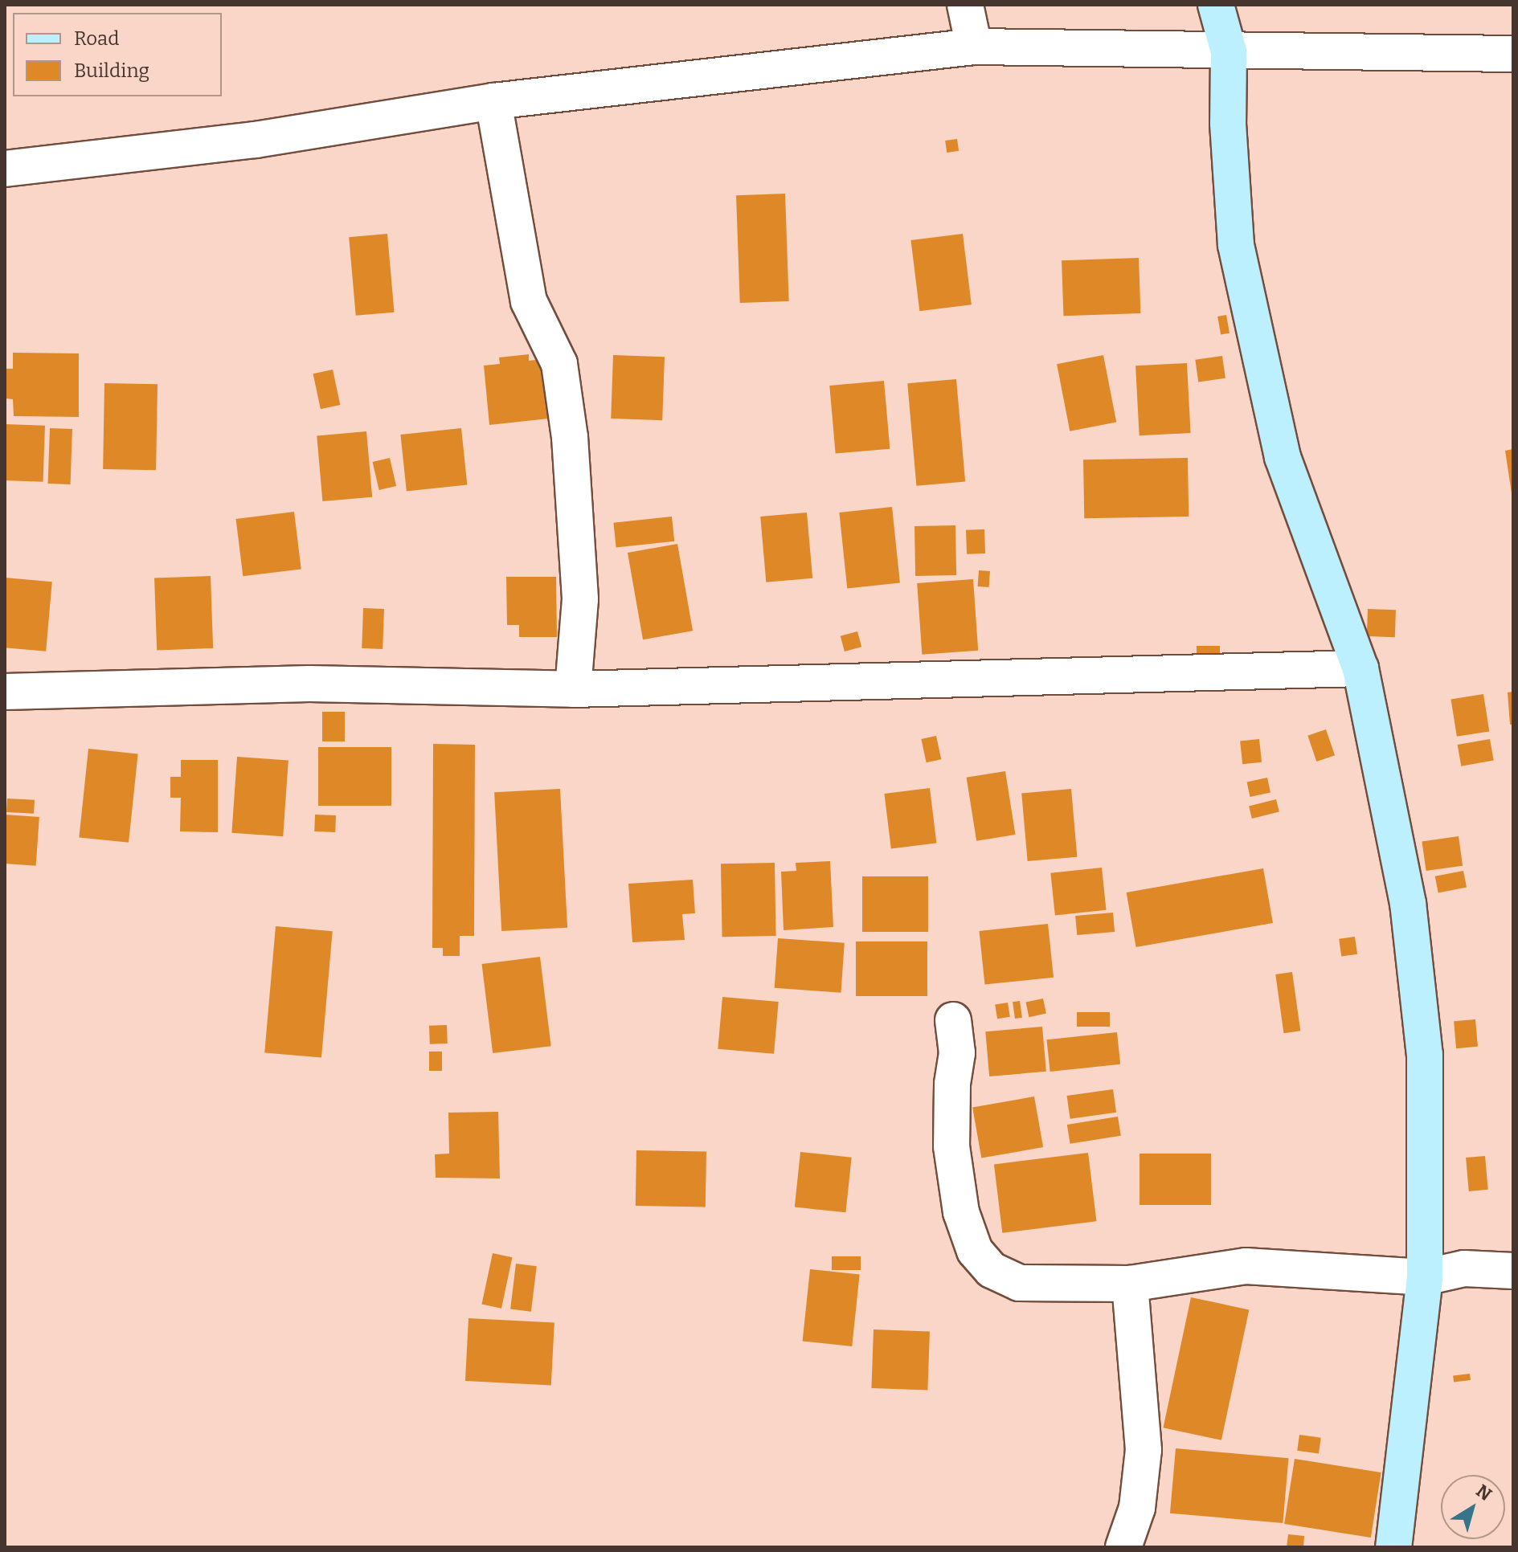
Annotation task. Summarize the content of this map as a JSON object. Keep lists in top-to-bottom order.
{
  "legend": ["Road", "Building"],
  "north": "top right"
}
